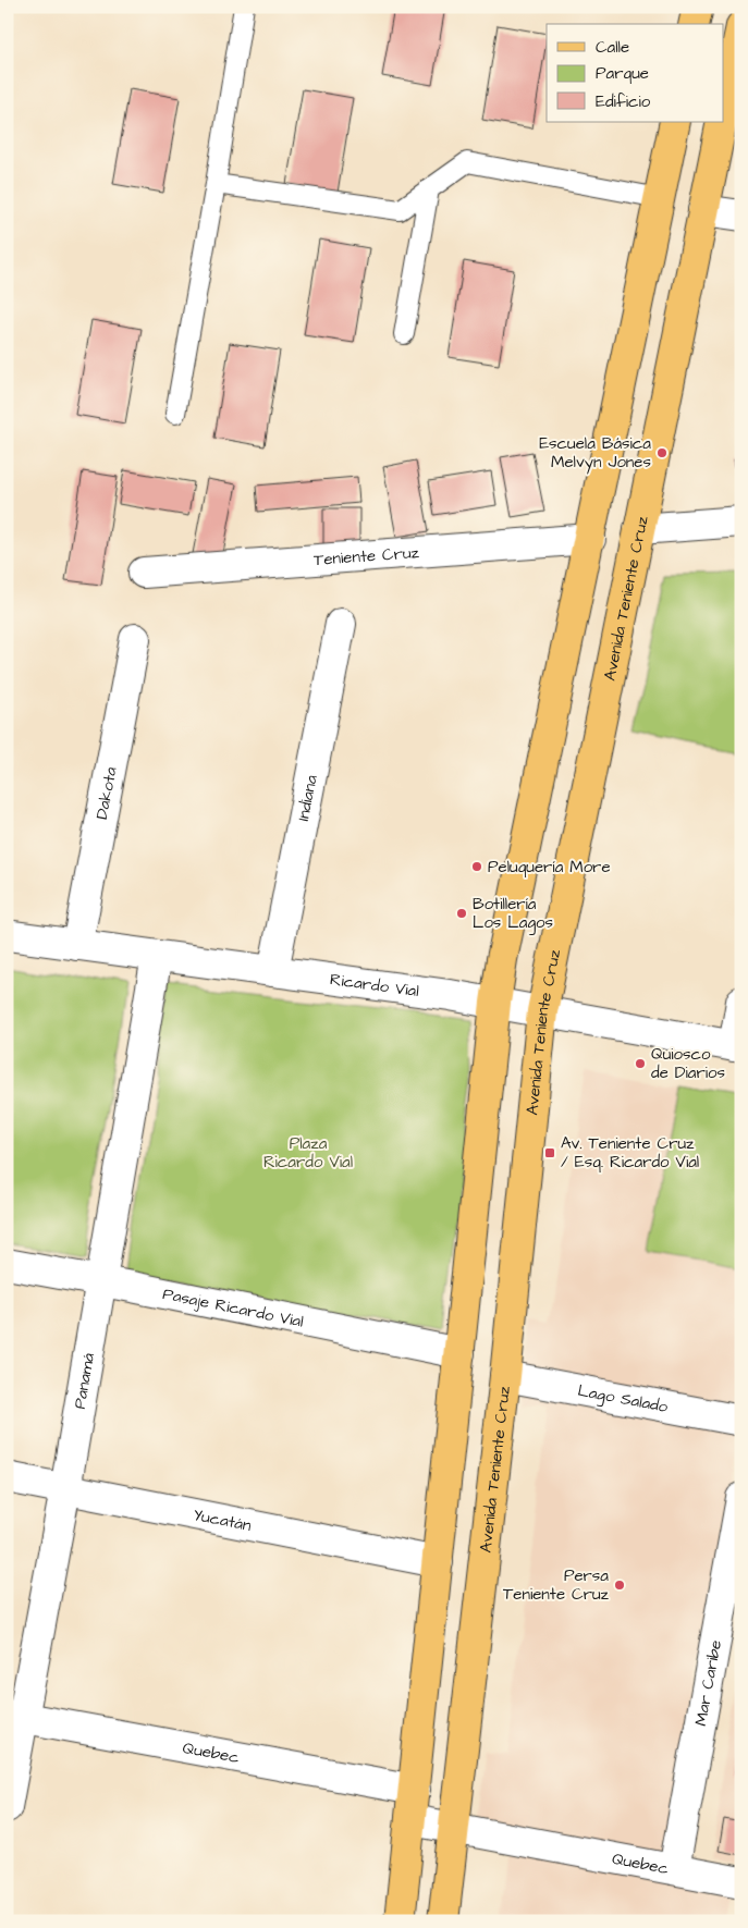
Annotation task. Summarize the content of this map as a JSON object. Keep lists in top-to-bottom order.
{
  "streets": {
    "main road": ["Avenida Teniente Cruz"],
    "street": [
      "Teniente Cruz",
      "Dakota",
      "Indiana",
      "Ricardo Vial",
      "Pasaje Ricardo Vial",
      "Panamá",
      "Lago Salado",
      "Yucatán",
      "Mar Caribe",
      "Quebec"
    ]
  },
  "crossings": [
    ["Avenida Teniente Cruz", "Ricardo Vial"],
    ["Avenida Teniente Cruz", "Lago Salado"],
    ["Avenida Teniente Cruz", "Quebec"],
    ["Dakota", "Ricardo Vial"],
    ["Indiana", "Ricardo Vial"],
    ["Ricardo Vial", "Panamá"],
    ["Pasaje Ricardo Vial", "Panamá"],
    ["Panamá", "Yucatán"],
    ["Panamá", "Quebec"],
    ["Mar Caribe", "Quebec"]
  ],
  "parks": ["Plaza Ricardo Vial"],
  "places": {
    "other": [
      "Escuela Básica Melvyn Jones",
      "Peluquería More",
      "Botillería Los Lagos",
      "Quiosco de Diarios",
      "Persa Teniente Cruz"
    ],
    "transit": ["Av. Teniente Cruz / Esq. Ricardo Vial"]
  },
  "legend": ["Calle", "Parque", "Edificio"]
}
